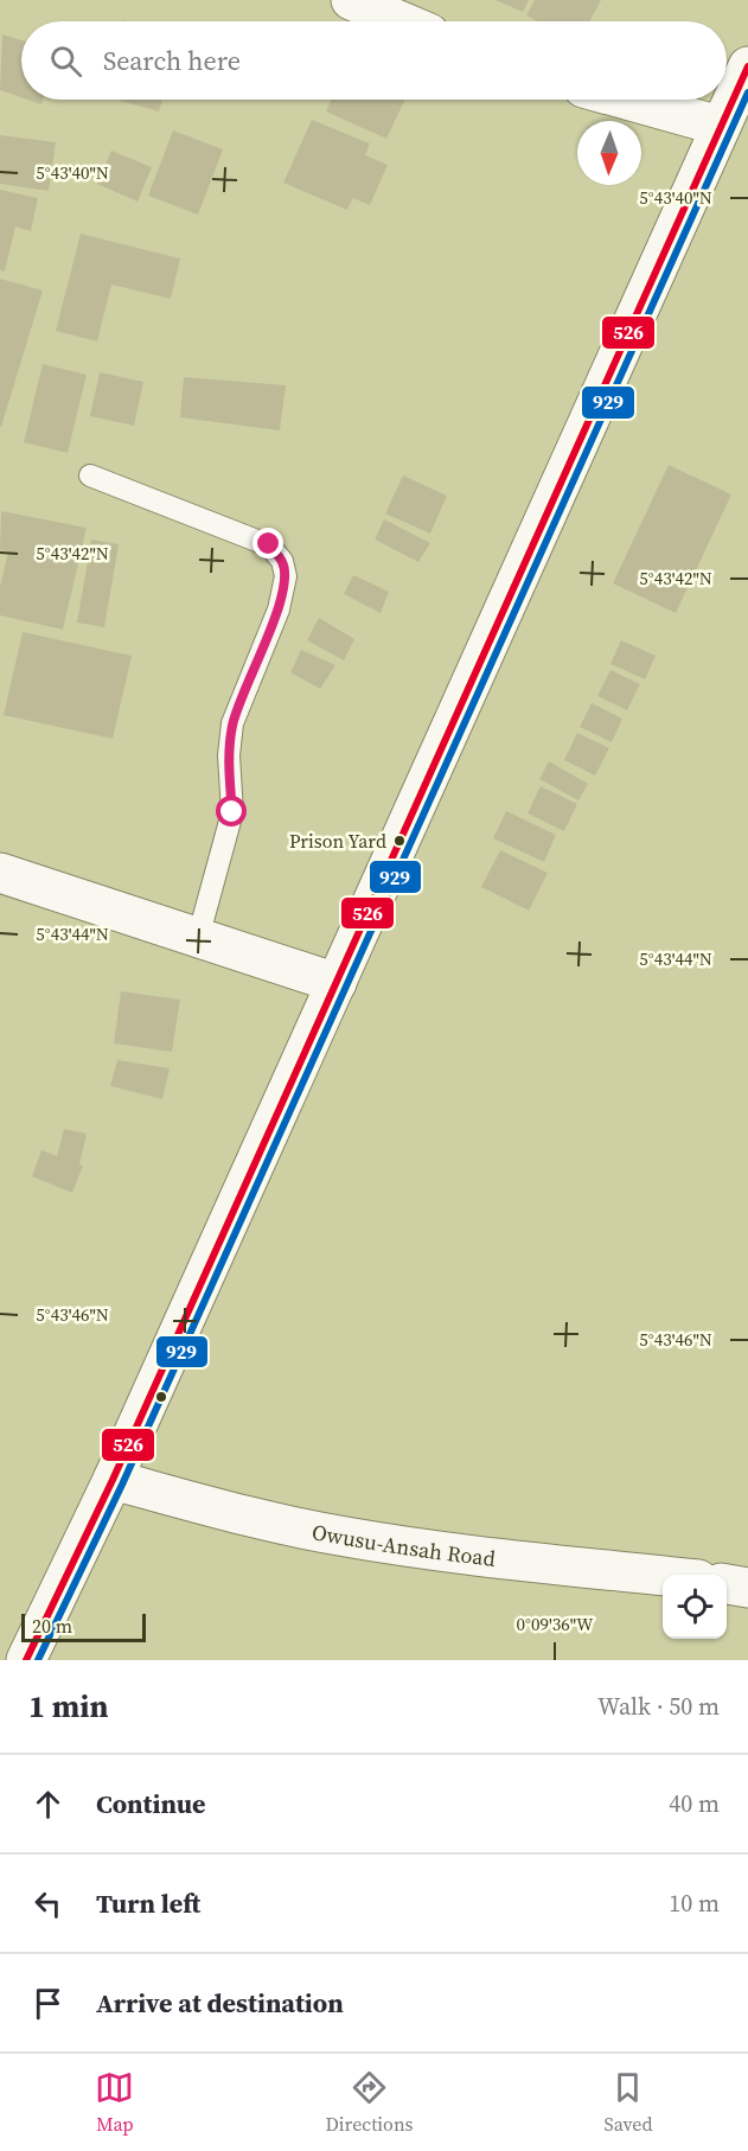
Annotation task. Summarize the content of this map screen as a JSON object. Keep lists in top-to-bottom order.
{
  "streets": {
    "main road": ["Owusu-Ansah Road"]
  },
  "places": ["Prison Yard"],
  "lines": ["transit line 526", "transit line 929"],
  "scale_bar": "20 m",
  "north": "bottom",
  "page": {
    "search": "Search here",
    "scale": "20 m",
    "heading": ["1 min", "Walk · 50 m"],
    "list": [
      ["Continue", "40 m"],
      ["Turn left", "10 m"],
      "Arrive at destination"
    ],
    "nav": ["Map", "Directions", "Saved"]
  },
  "coordinates": [
    "5°43'40\"N",
    "5°43'42\"N",
    "5°43'44\"N",
    "5°43'46\"N",
    "0°09'36\"W"
  ]
}
